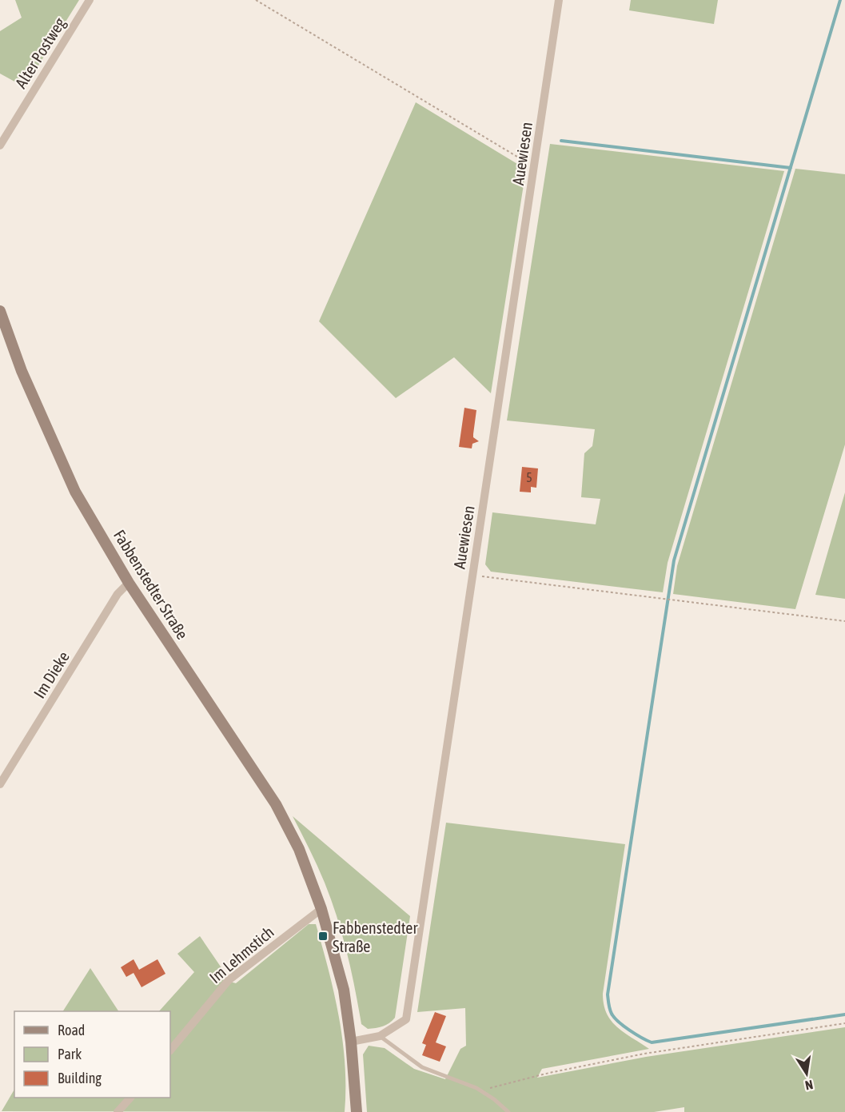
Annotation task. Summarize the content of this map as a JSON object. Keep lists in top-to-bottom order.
{
  "streets": {
    "street": [
      "Alter Postweg",
      "Auewiesen",
      "Fabbenstedter Straße",
      "Im Dieke",
      "Im Lehmstich"
    ]
  },
  "crossings": [
    ["Auewiesen", "Fabbenstedter Straße"],
    ["Fabbenstedter Straße", "Im Dieke"],
    ["Fabbenstedter Straße", "Im Lehmstich"]
  ],
  "places": {
    "transit": ["Fabbenstedter Straße"]
  },
  "house_numbers": ["5"],
  "legend": ["Road", "Park", "Building"],
  "north": "bottom"
}
